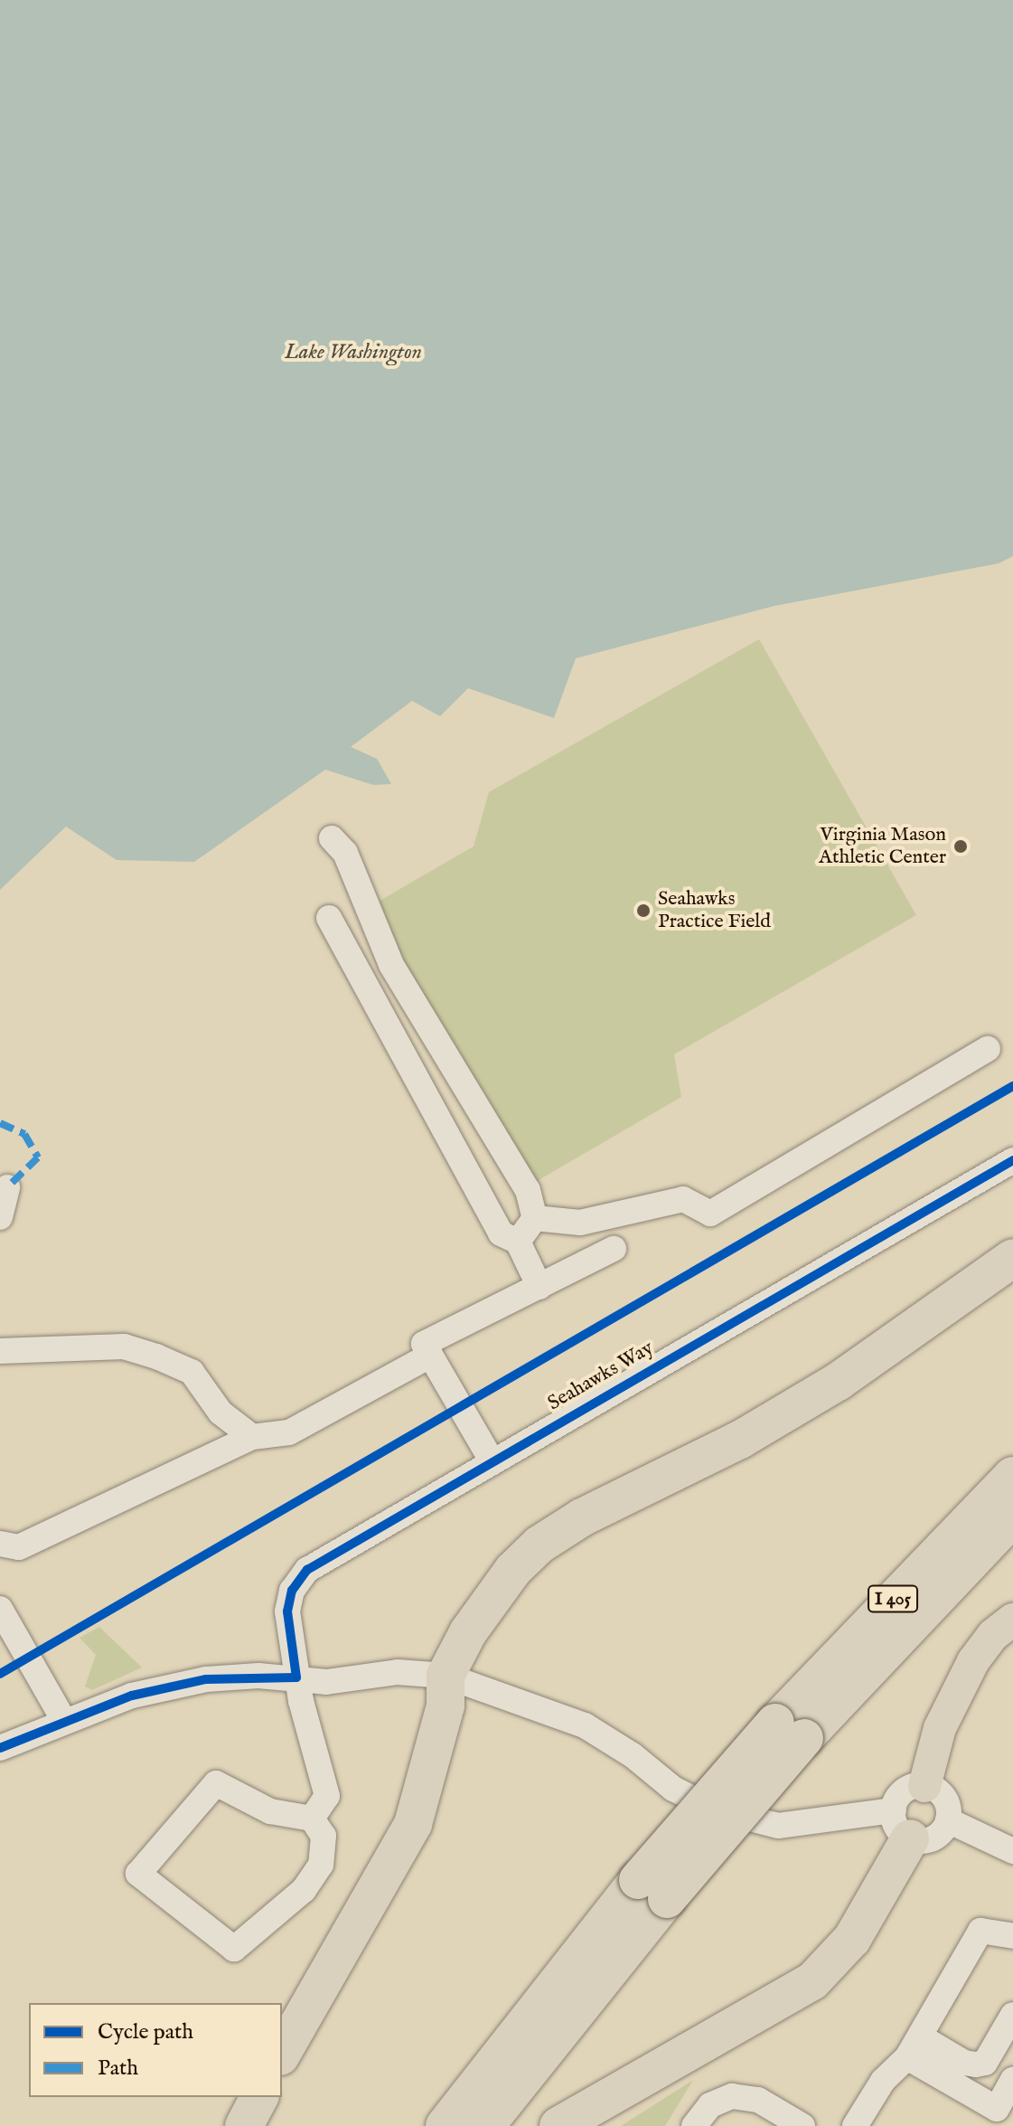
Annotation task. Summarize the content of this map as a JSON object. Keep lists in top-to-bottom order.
{
  "streets": {
    "highway": ["I 405"],
    "street": ["Seahawks Way"]
  },
  "water": ["Lake Washington"],
  "places": ["Virginia Mason Athletic Center", "Seahawks Practice Field"],
  "legend": ["Cycle path", "Path"]
}
